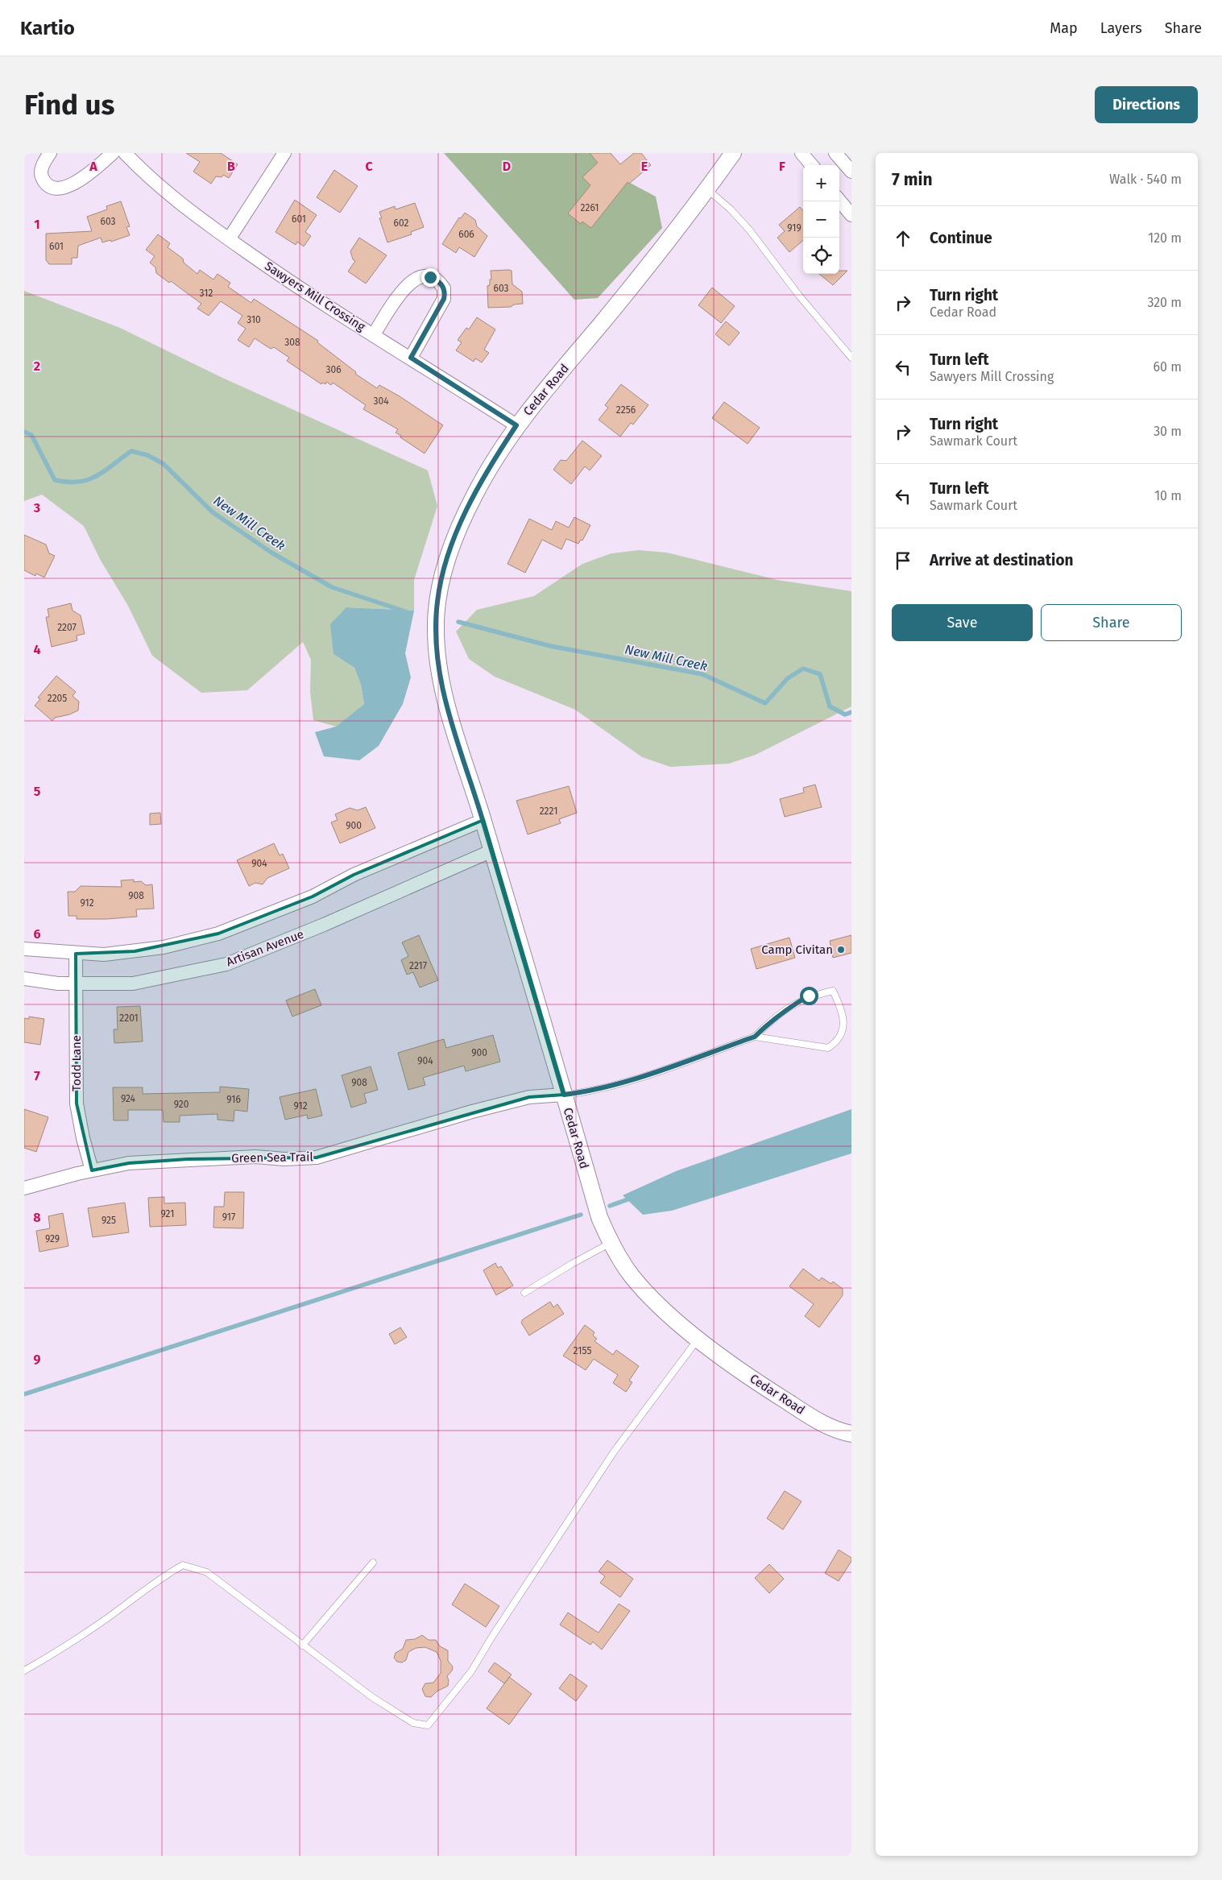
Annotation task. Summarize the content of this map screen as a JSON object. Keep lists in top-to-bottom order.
{
  "streets": {
    "street": [
      "Sawyers Mill Crossing",
      "Cedar Road",
      "Artisan Avenue",
      "Todd Lane",
      "Green Sea Trail"
    ]
  },
  "crossings": [
    ["Sawyers Mill Crossing", "Cedar Road"],
    ["Cedar Road", "Artisan Avenue"],
    ["Cedar Road", "Green Sea Trail"],
    ["Artisan Avenue", "Todd Lane"],
    ["Todd Lane", "Green Sea Trail"]
  ],
  "water": ["New Mill Creek"],
  "places": ["Camp Civitan"],
  "house_numbers": [
    "2261",
    "601",
    "603",
    "602",
    "919",
    "606",
    "601",
    "603",
    "312",
    "310",
    "308",
    "306",
    "304",
    "2256",
    "2207",
    "2205",
    "2221",
    "900",
    "904",
    "908",
    "912",
    "2217",
    "2201",
    "900",
    "904",
    "908",
    "924",
    "916",
    "920",
    "912",
    "921",
    "917",
    "925",
    "929",
    "2155"
  ],
  "page": {
    "header": "Kartio",
    "nav": ["Map", "Layers", "Share"],
    "buttons": [
      "Directions",
      ["Save", "Share"]
    ],
    "title": "Find us",
    "heading": ["7 min", "Walk · 540 m"],
    "map_buttons": ["+", "−"],
    "list": [
      ["Continue", "120 m"],
      ["Turn right", "Cedar Road", "320 m"],
      ["Turn left", "Sawyers Mill Crossing", "60 m"],
      ["Turn right", "Sawmark Court", "30 m"],
      ["Turn left", "Sawmark Court", "10 m"],
      "Arrive at destination"
    ]
  },
  "grid": {
    "columns": [
      "A",
      "B",
      "C",
      "D",
      "E",
      "F"
    ],
    "rows": [
      "1",
      "2",
      "3",
      "4",
      "5",
      "6",
      "7",
      "8",
      "9"
    ]
  }
}
